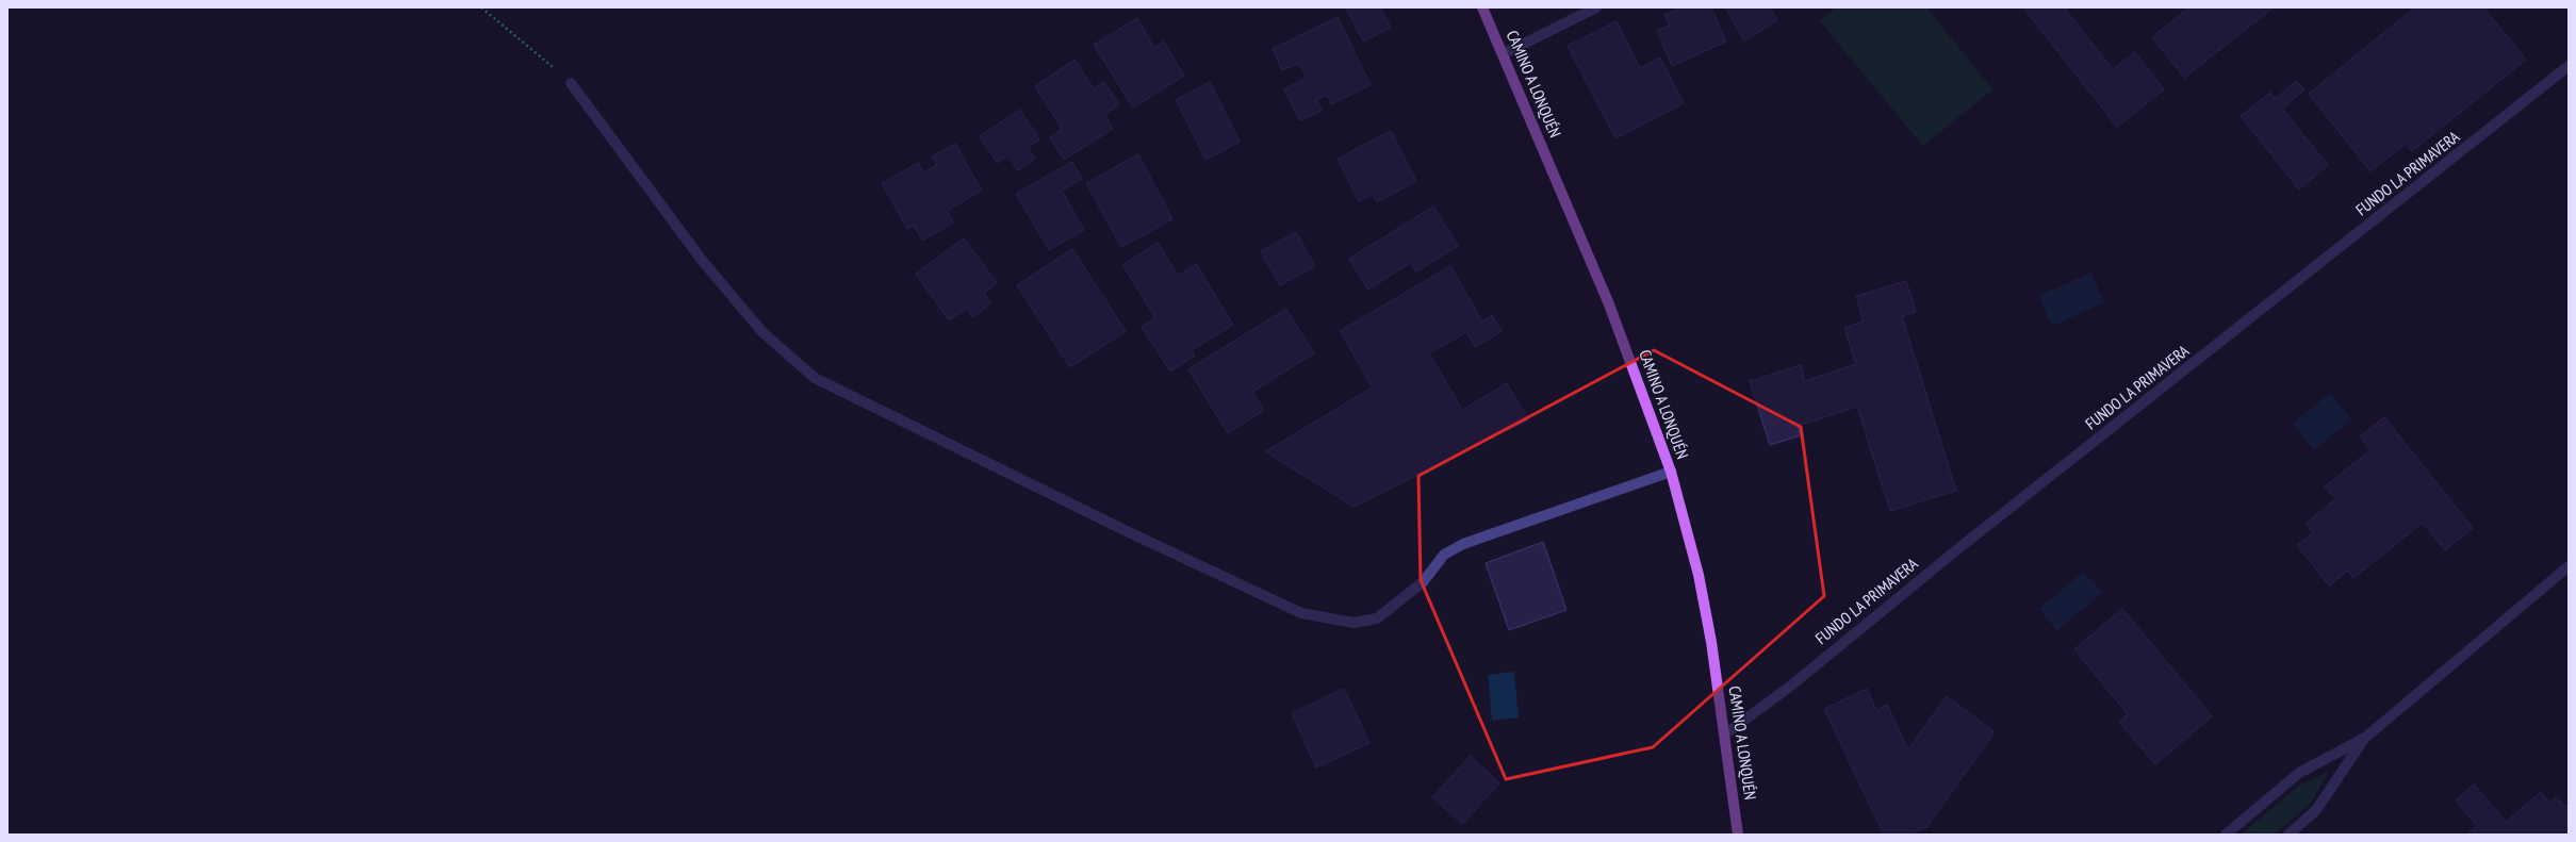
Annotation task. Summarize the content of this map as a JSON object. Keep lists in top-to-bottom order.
{
  "streets": {
    "main road": ["CAMINO A LONQUÉN"],
    "street": ["FUNDO LA PRIMAVERA"]
  },
  "crossings": [
    ["CAMINO A LONQUÉN", "FUNDO LA PRIMAVERA"]
  ]
}
